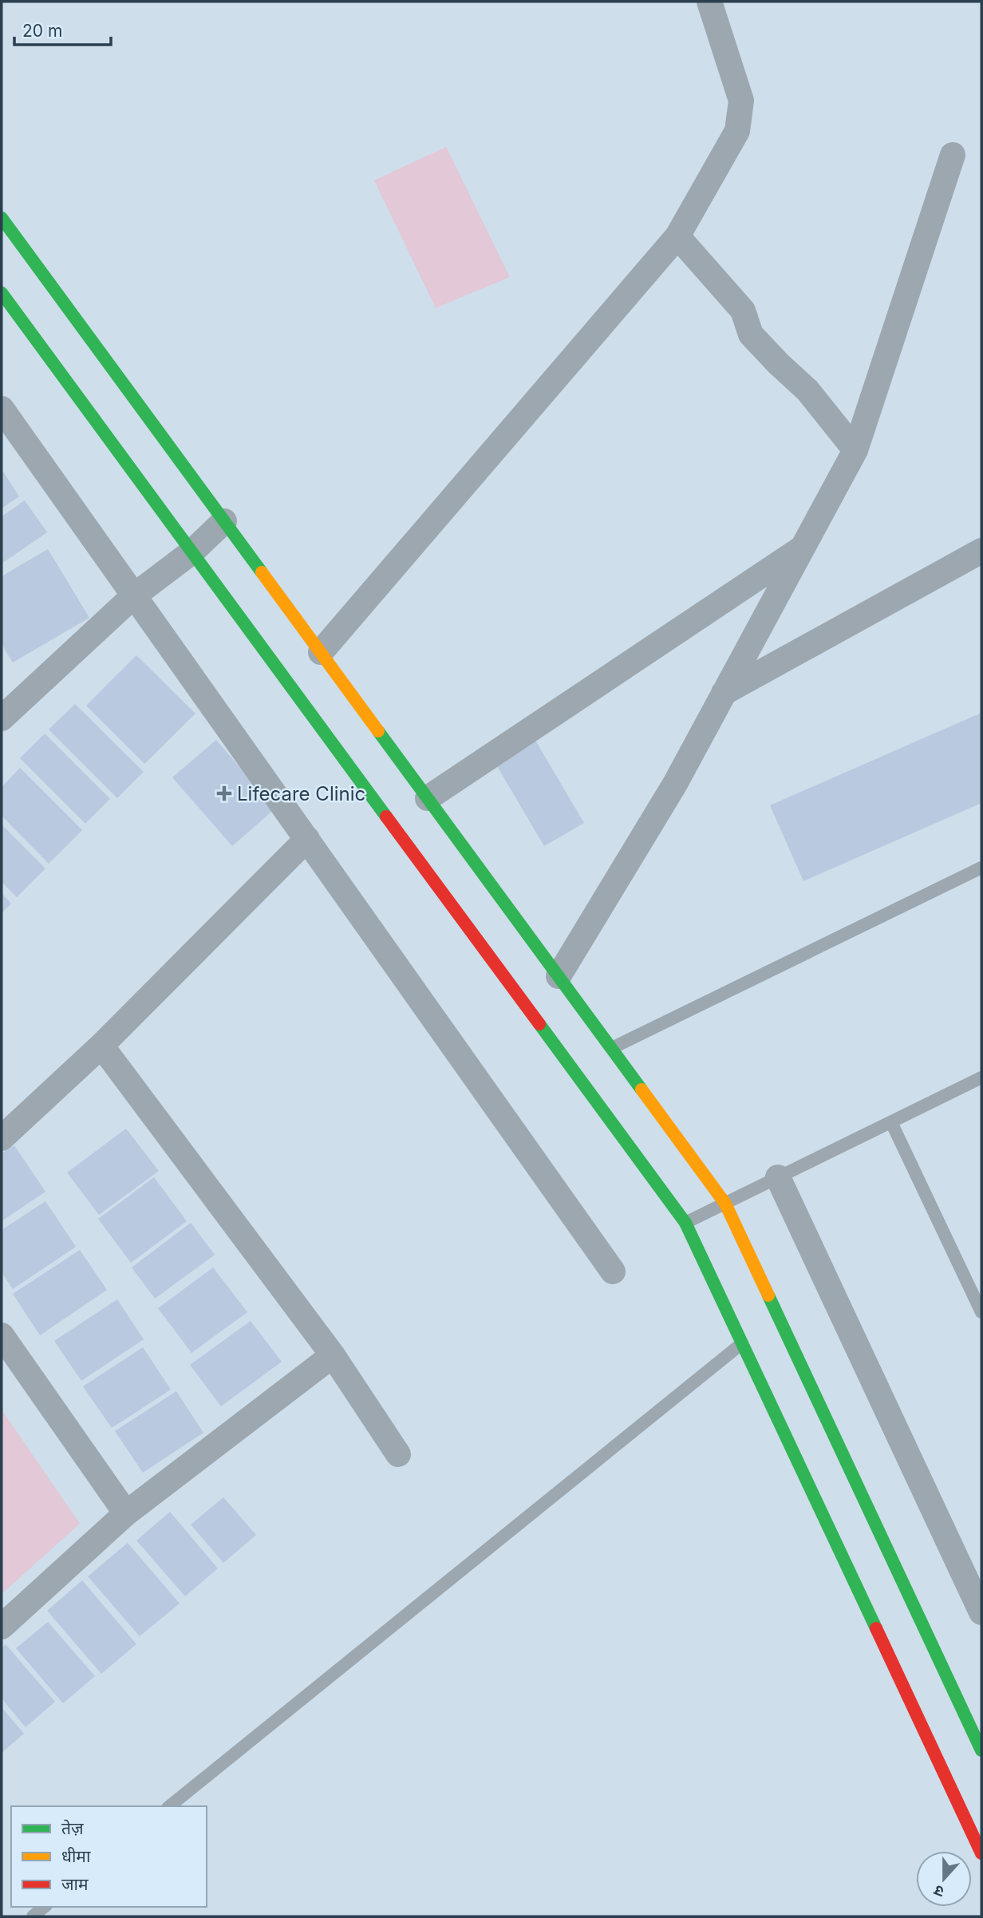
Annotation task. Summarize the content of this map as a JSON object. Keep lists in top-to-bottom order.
{
  "places": {
    "health": ["Lifecare Clinic"]
  },
  "legend": ["तेज़", "धीमा", "जाम"],
  "scale_bar": "20 m",
  "north": "bottom"
}
